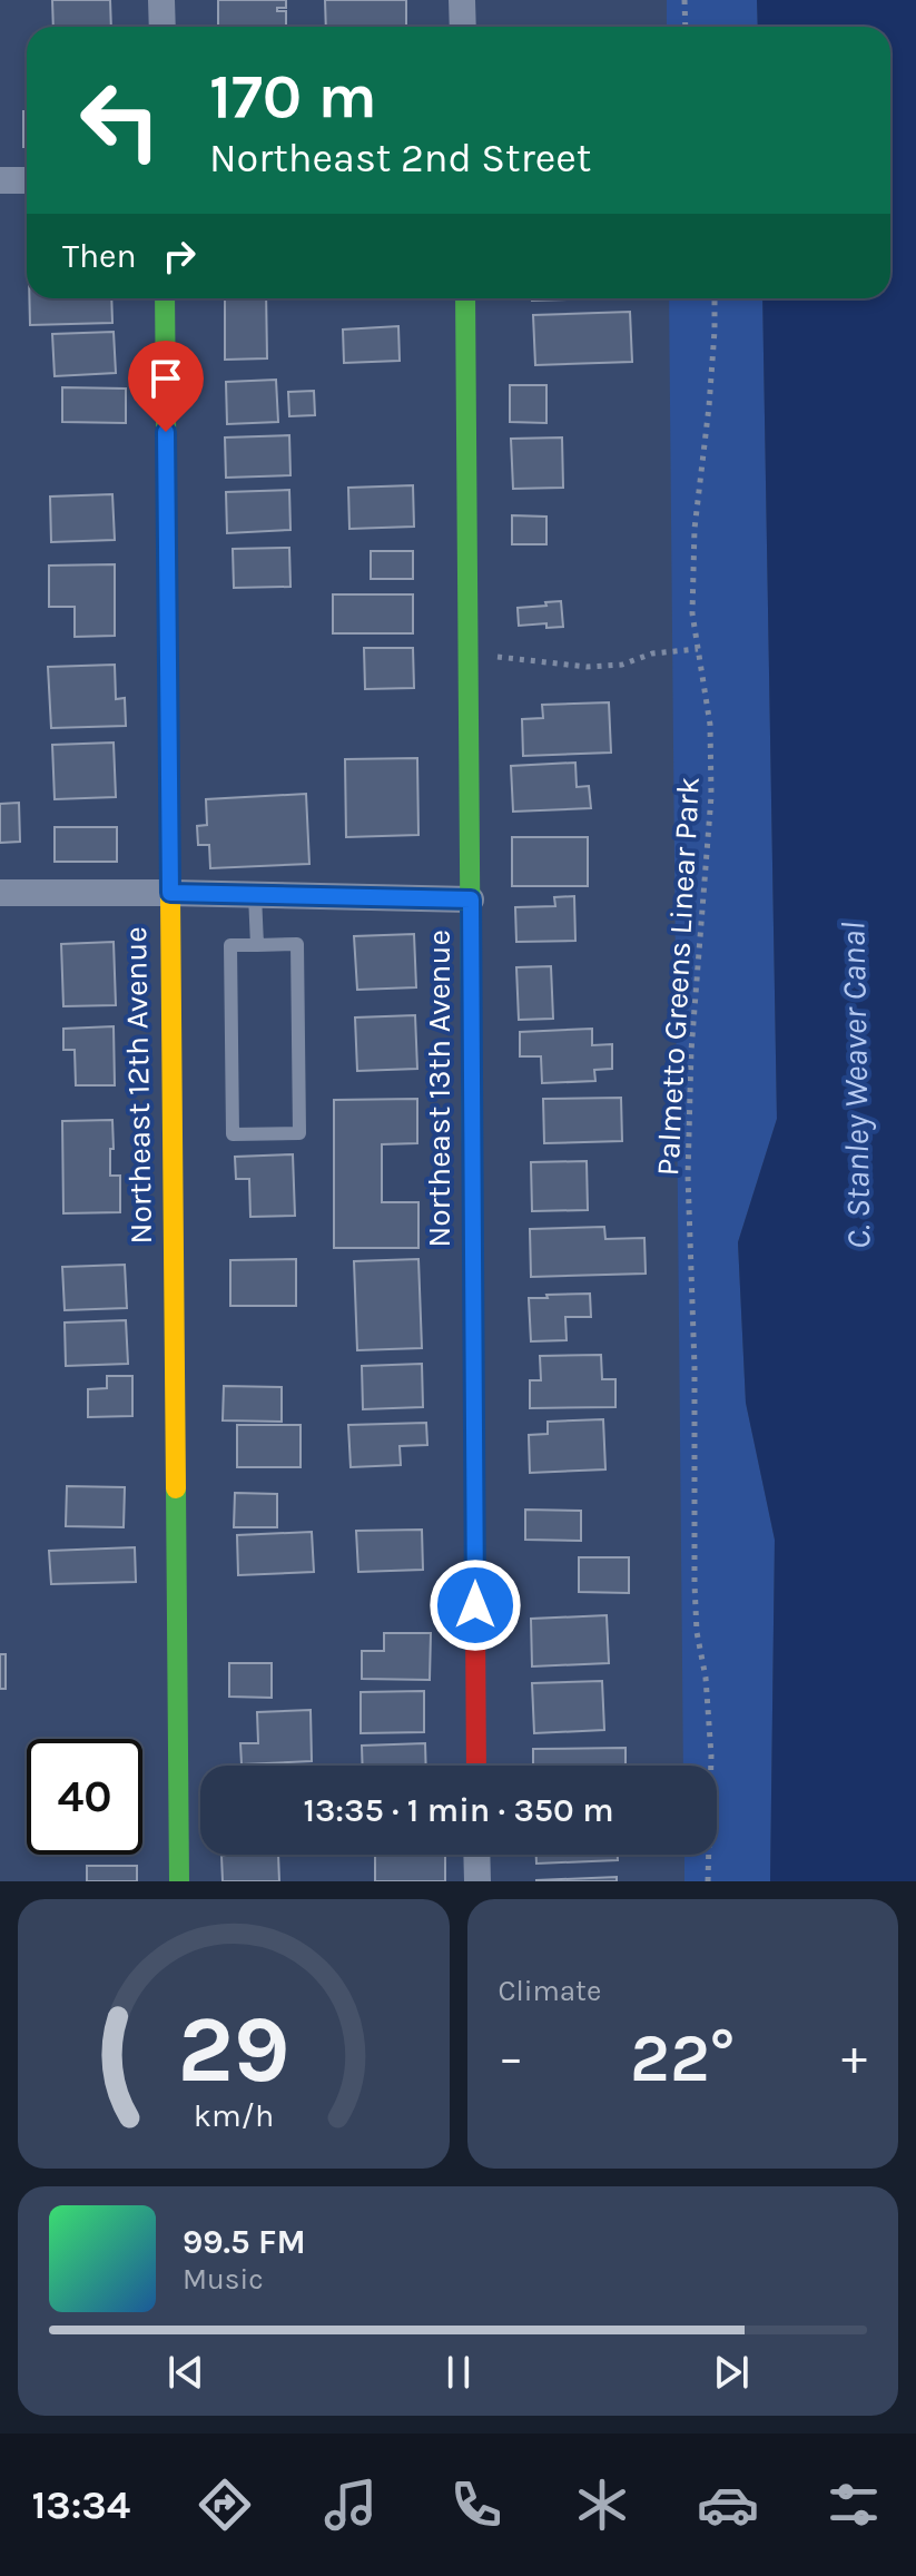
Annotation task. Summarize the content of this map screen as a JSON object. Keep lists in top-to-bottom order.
{
  "streets": {
    "street": ["Northeast 12th Avenue", "Northeast 13th Avenue"],
    "path": ["Palmetto Greens Linear Park"]
  },
  "water": ["C. Stanley Weaver Canal"],
  "page": {
    "turn": ["170 m", "Northeast 2nd Street"],
    "then": "Then",
    "limit": "40",
    "trip": "13:35 · 1 min · 350 m",
    "tile": "Climate",
    "heat": ["−", "22°", "+"],
    "song": ["99.5 FM", "Music"],
    "tabs": "13:34",
    "gauge": ["29", "km/h"]
  }
}
